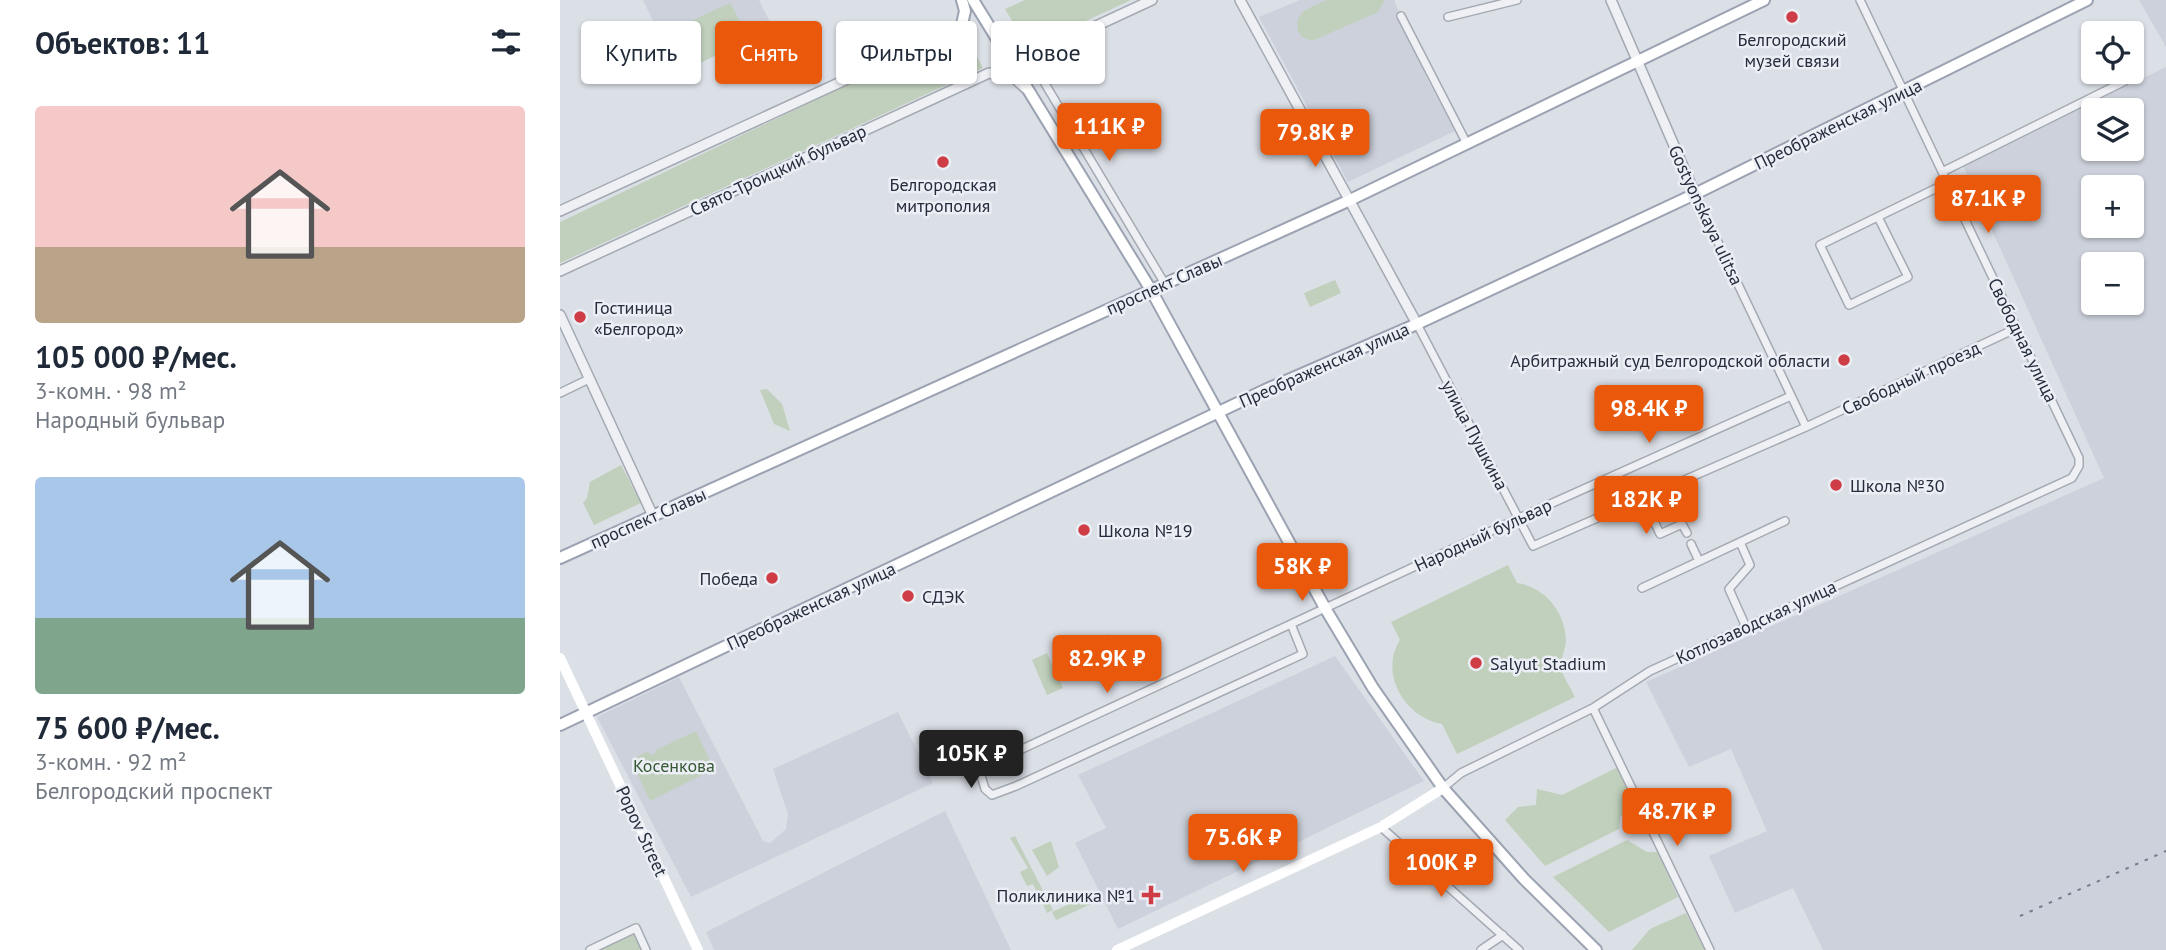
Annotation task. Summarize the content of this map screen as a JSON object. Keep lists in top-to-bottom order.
{
  "streets": {
    "main road": ["Преображенская улица", "проспект Славы", "Popov Street"],
    "street": [
      "Свято-Троицкий бульвар",
      "Gostyonskaya ulitsa",
      "Свободная улица",
      "Свободный проезд",
      "улица Пушкина",
      "Народный бульвар",
      "Котлозаводская улица"
    ]
  },
  "crossings": [
    ["Преображенская улица", "Gostyonskaya ulitsa"],
    ["Преображенская улица", "Свободная улица"],
    ["Преображенская улица", "улица Пушкина"],
    ["Преображенская улица", "Popov Street"],
    ["Gostyonskaya ulitsa", "проспект Славы"],
    ["Gostyonskaya ulitsa", "Свободный проезд"],
    ["Gostyonskaya ulitsa", "Народный бульвар"],
    ["Свободная улица", "Свободный проезд"],
    ["Свободная улица", "Котлозаводская улица"],
    ["Свободный проезд", "Народный бульвар"],
    ["улица Пушкина", "Народный бульвар"]
  ],
  "parks": ["Косенкова"],
  "places": {
    "other": [
      "Белгородский музей связи",
      "Белгородская митрополия",
      "Гостиница «Белгород»",
      "Арбитражный суд Белгородской области",
      "Школа №30",
      "Школа №19",
      "Победа",
      "СДЭК",
      "Salyut Stadium"
    ],
    "health": ["Поликлиника №1"]
  },
  "page": {
    "heading": "Объектов: 11",
    "map_buttons": ["+", "−"],
    "chip": [
      "Купить",
      "Снять",
      "Фильтры",
      "Новое"
    ],
    "list": [
      {
        "name": "105 000 ₽/мес.",
        "note": "3-комн. · 98 m² · Народный бульвар"
      },
      {
        "name": "75 600 ₽/мес.",
        "note": "3-комн. · 92 m² · Белгородский проспект"
      }
    ],
    "price": [
      "111K ₽",
      "79.8K ₽",
      "87.1K ₽",
      "98.4K ₽",
      "182K ₽",
      "58K ₽",
      "82.9K ₽",
      "105K ₽",
      "48.7K ₽",
      "75.6K ₽",
      "100K ₽"
    ]
  }
}
